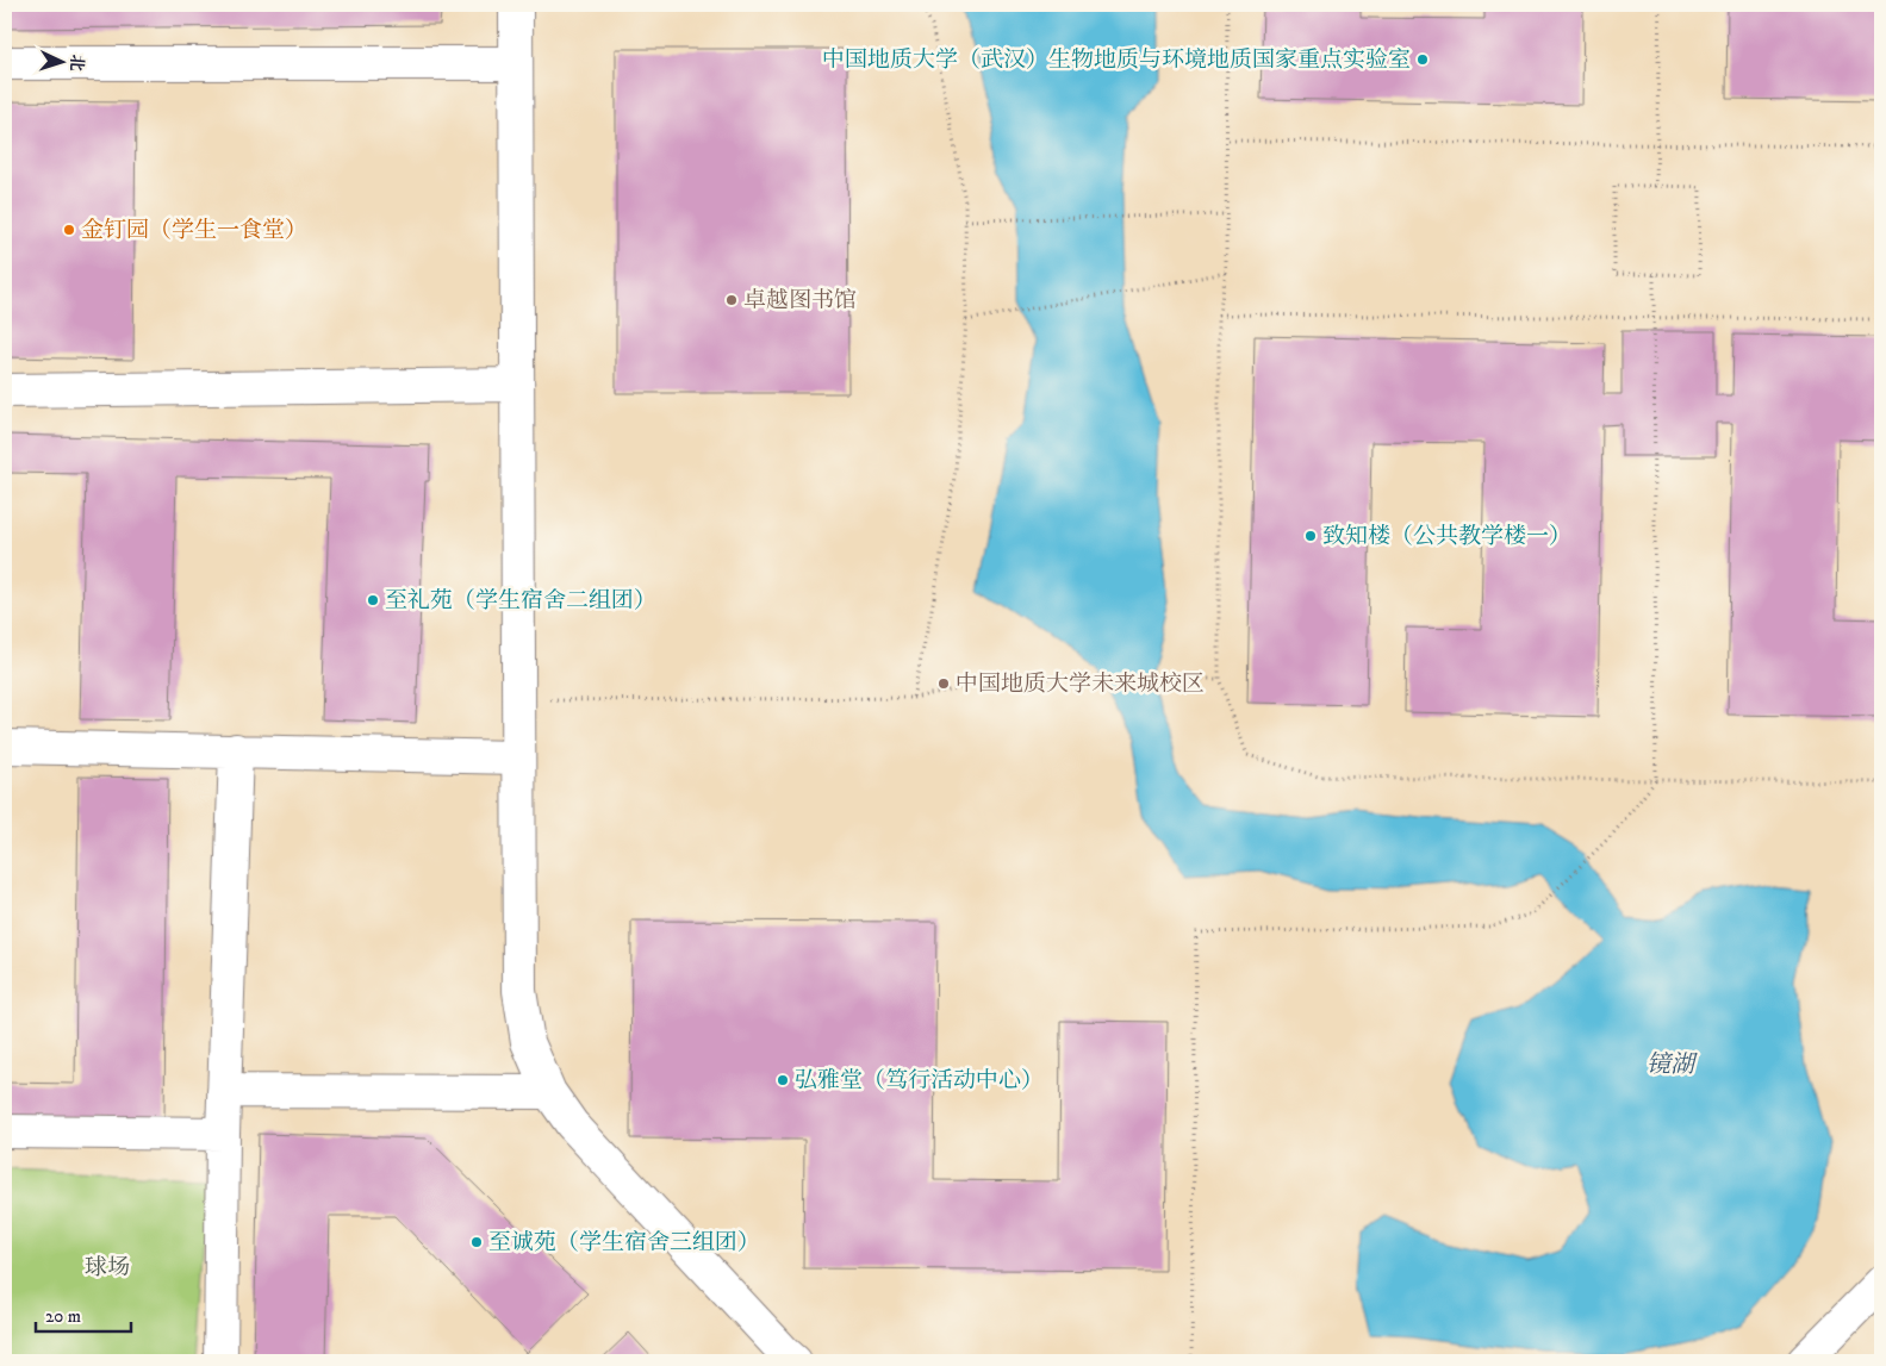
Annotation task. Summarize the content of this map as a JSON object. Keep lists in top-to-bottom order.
{
  "water": ["镜湖"],
  "parks": ["球场"],
  "places": [
    "中国地质大学（武汉）生物地质与环境地质国家重点实验室",
    "金钉园（学生一食堂）",
    "卓越图书馆",
    "致知楼（公共教学楼一）",
    "至礼苑（学生宿舍二组团）",
    "中国地质大学未来城校区",
    "弘雅堂（笃行活动中心）",
    "至诚苑（学生宿舍三组团）"
  ],
  "scale_bar": "20 m",
  "north": "right"
}
